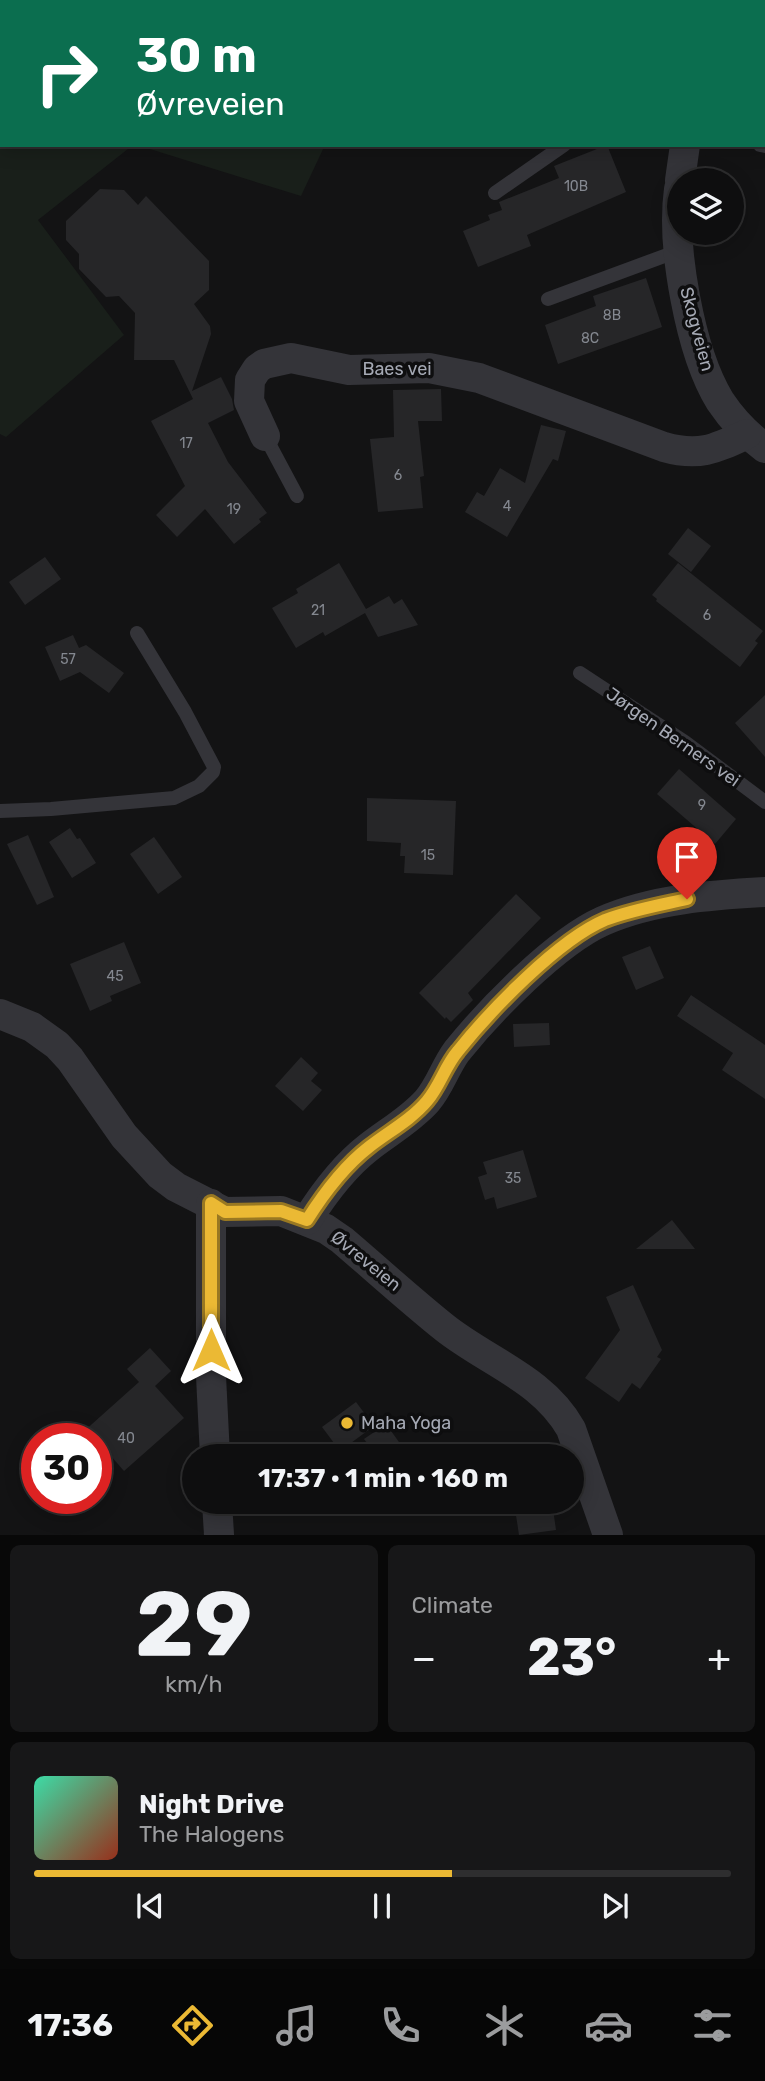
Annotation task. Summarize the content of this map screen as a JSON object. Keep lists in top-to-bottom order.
{
  "streets": {
    "street": ["Skogveien", "Baes vei", "Øvreveien"],
    "lane": ["Jørgen Berners vei"]
  },
  "crossings": [
    ["Skogveien", "Baes vei"]
  ],
  "places": ["Maha Yoga"],
  "house_numbers": [
    "10B",
    "8B",
    "8C",
    "17",
    "6",
    "4",
    "19",
    "21",
    "6",
    "57",
    "9",
    "15",
    "45",
    "35",
    "40"
  ],
  "page": {
    "turn": ["30 m", "Øvreveien"],
    "limit": "30",
    "trip": "17:37 · 1 min · 160 m",
    "tile": [
      ["29", "km/h"],
      "Climate"
    ],
    "heat": ["−", "23°", "+"],
    "song": ["Night Drive", "The Halogens"],
    "tabs": "17:36"
  }
}
